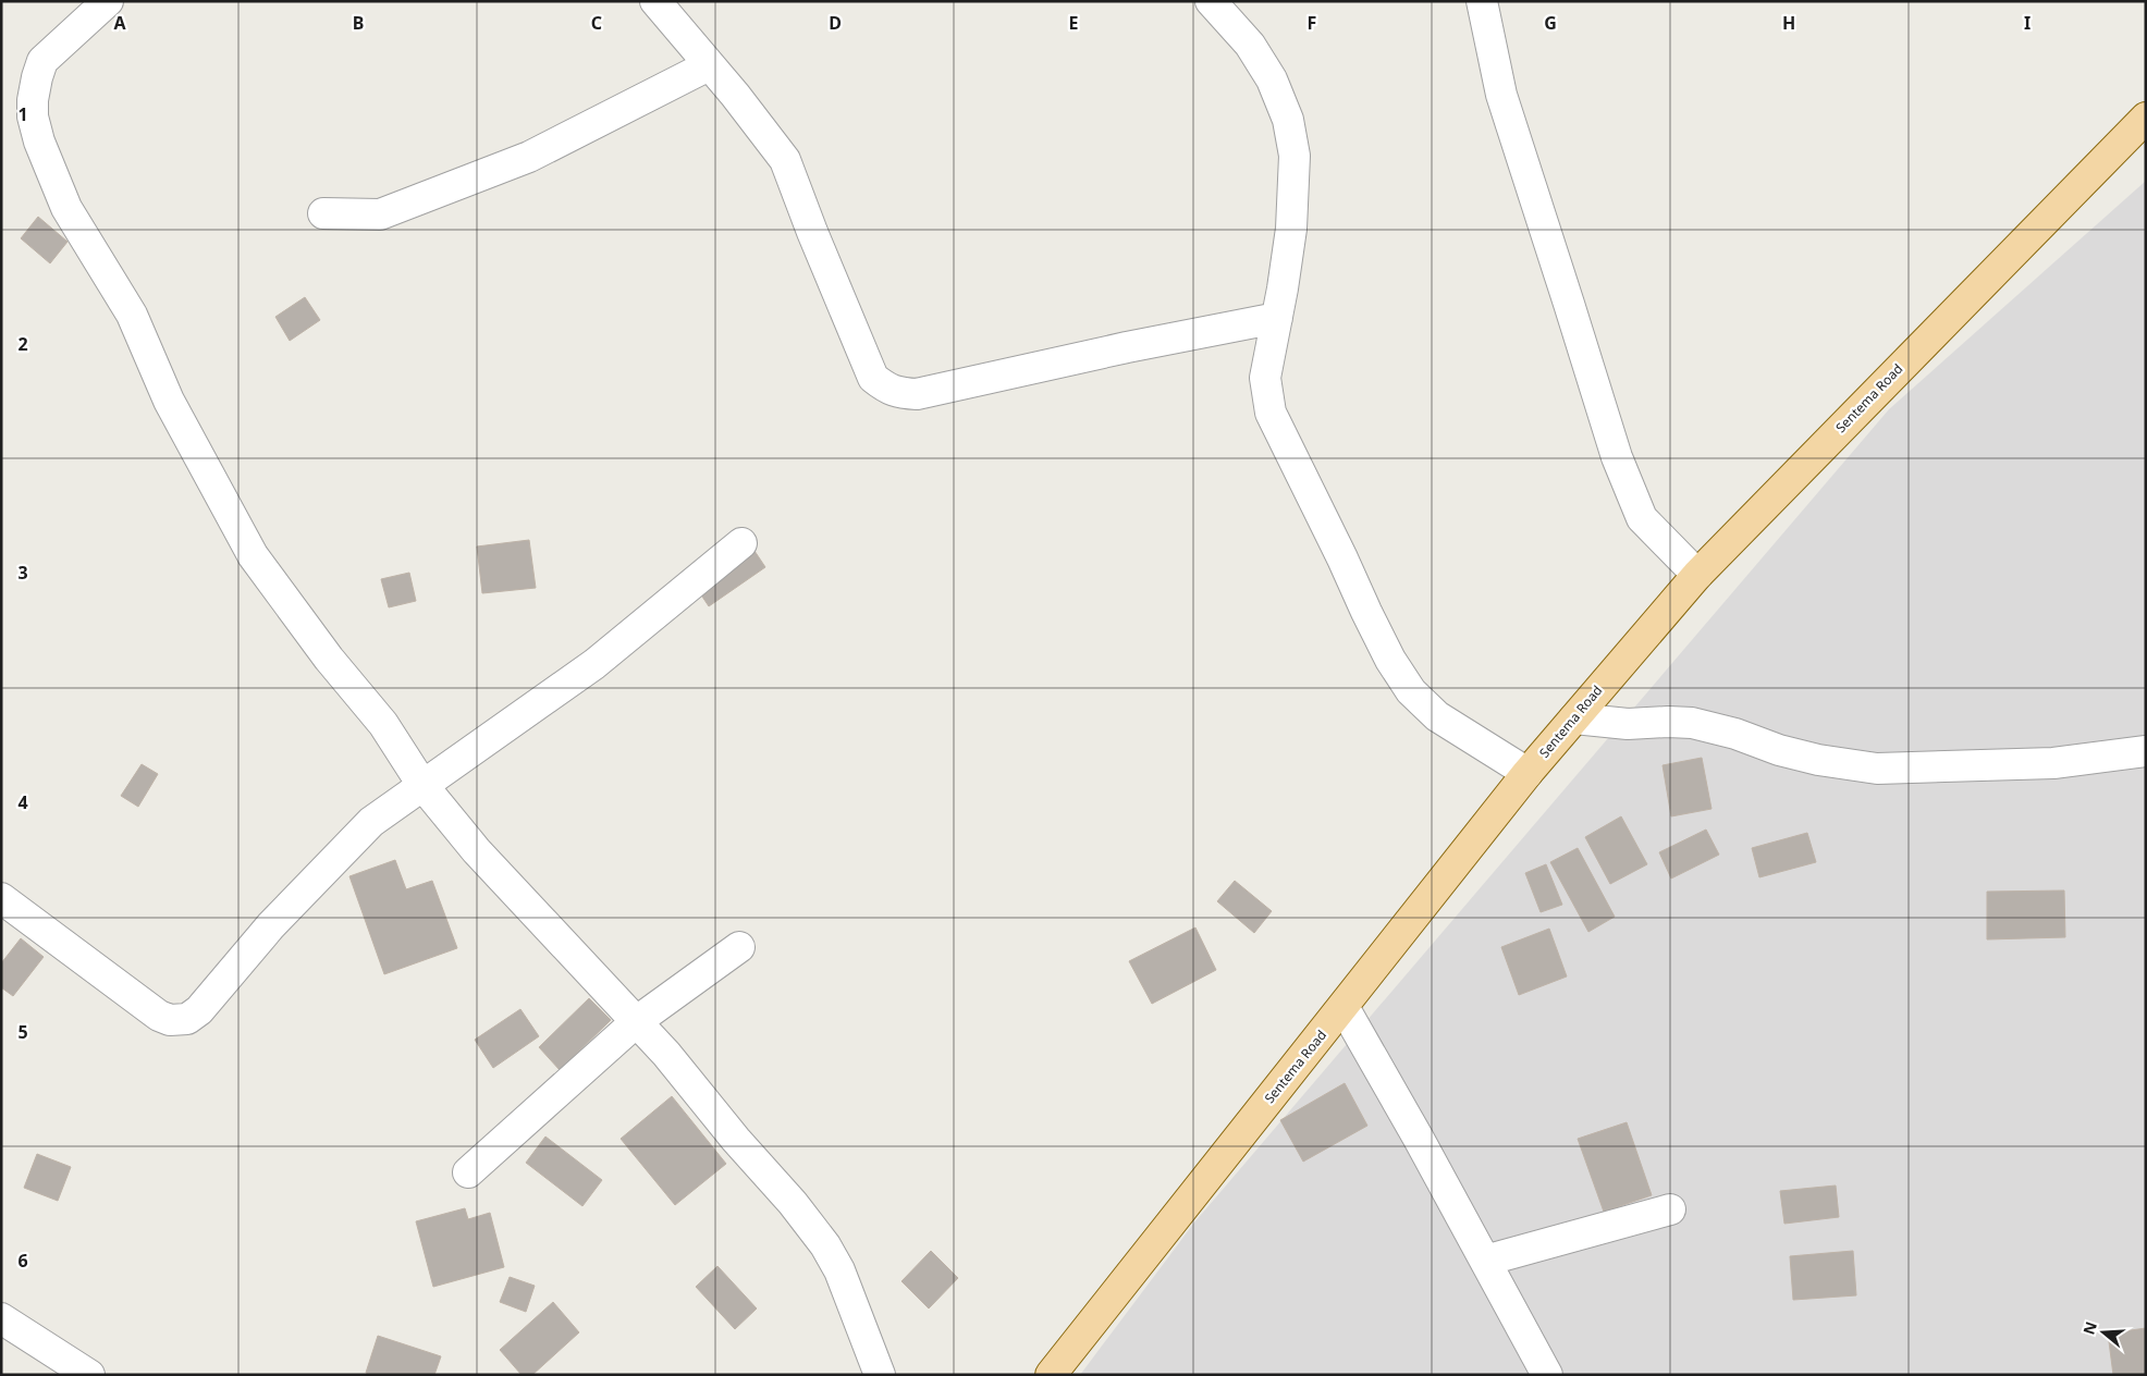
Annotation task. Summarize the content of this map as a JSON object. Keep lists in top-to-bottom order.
{
  "streets": {
    "main road": ["Sentema Road"]
  },
  "north": "left",
  "grid": {
    "columns": [
      "A",
      "B",
      "C",
      "D",
      "E",
      "F",
      "G",
      "H",
      "I"
    ],
    "rows": [
      "1",
      "2",
      "3",
      "4",
      "5",
      "6"
    ]
  }
}
